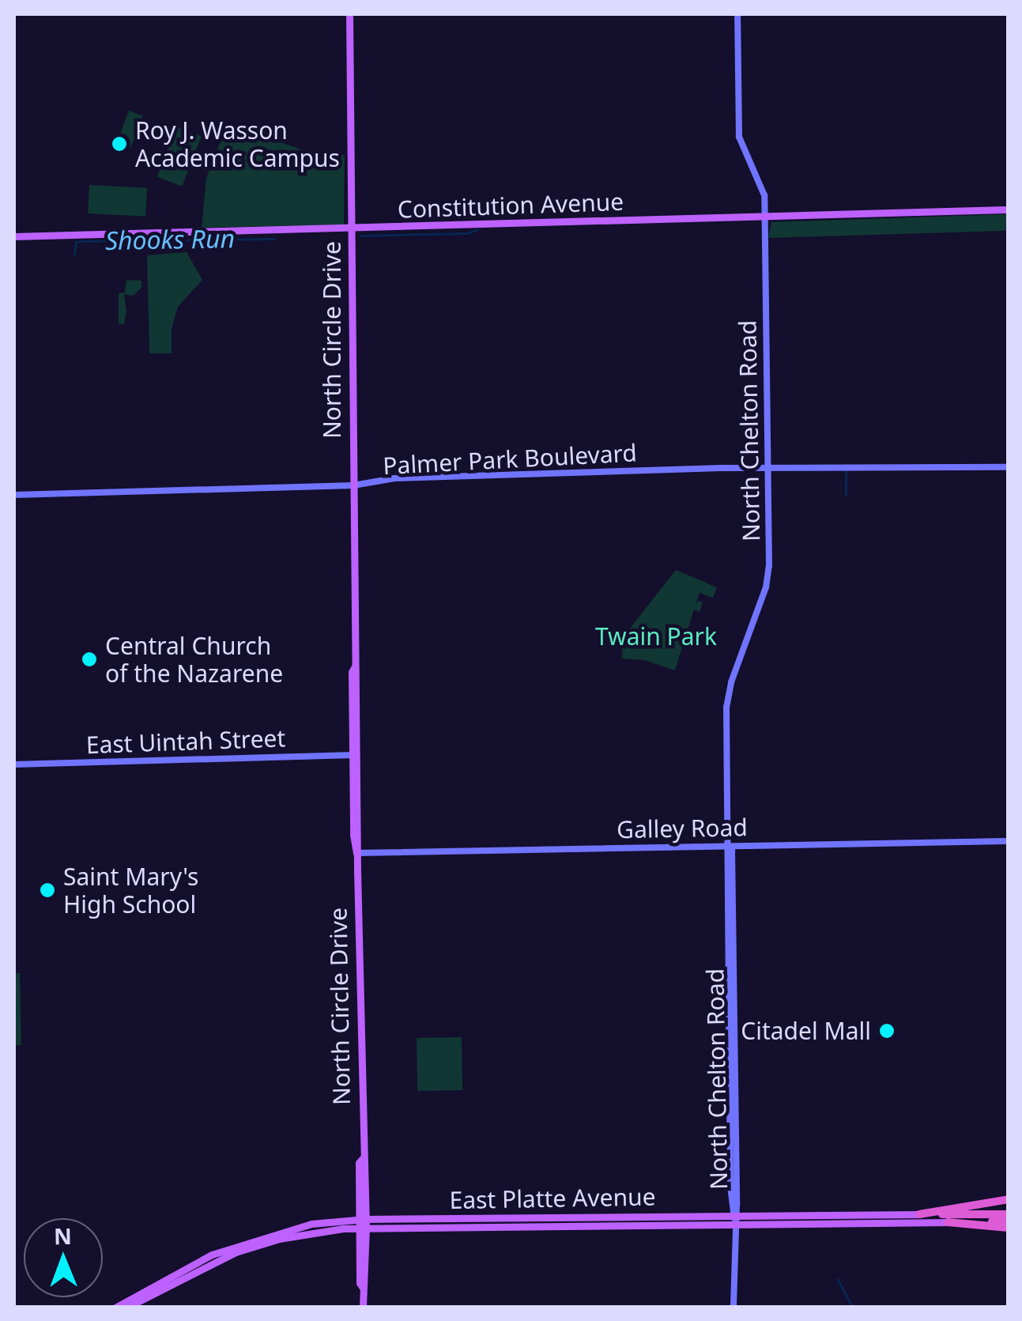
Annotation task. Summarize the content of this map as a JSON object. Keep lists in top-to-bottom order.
{
  "streets": {
    "highway": ["East Platte Avenue"],
    "main road": [
      "Constitution Avenue",
      "North Circle Drive",
      "North Chelton Road",
      "Palmer Park Boulevard",
      "East Uintah Street",
      "Galley Road"
    ]
  },
  "crossings": [
    ["Constitution Avenue", "North Circle Drive"],
    ["Constitution Avenue", "North Chelton Road"],
    ["North Circle Drive", "Palmer Park Boulevard"],
    ["North Circle Drive", "East Uintah Street"],
    ["North Circle Drive", "Galley Road"],
    ["North Circle Drive", "East Platte Avenue"],
    ["North Chelton Road", "Palmer Park Boulevard"],
    ["North Chelton Road", "Galley Road"],
    ["North Chelton Road", "East Platte Avenue"]
  ],
  "water": ["Shooks Run"],
  "parks": ["Twain Park"],
  "places": [
    "Roy J. Wasson Academic Campus",
    "Central Church of the Nazarene",
    "Saint Mary's High School",
    "Citadel Mall"
  ],
  "north": "top"
}
